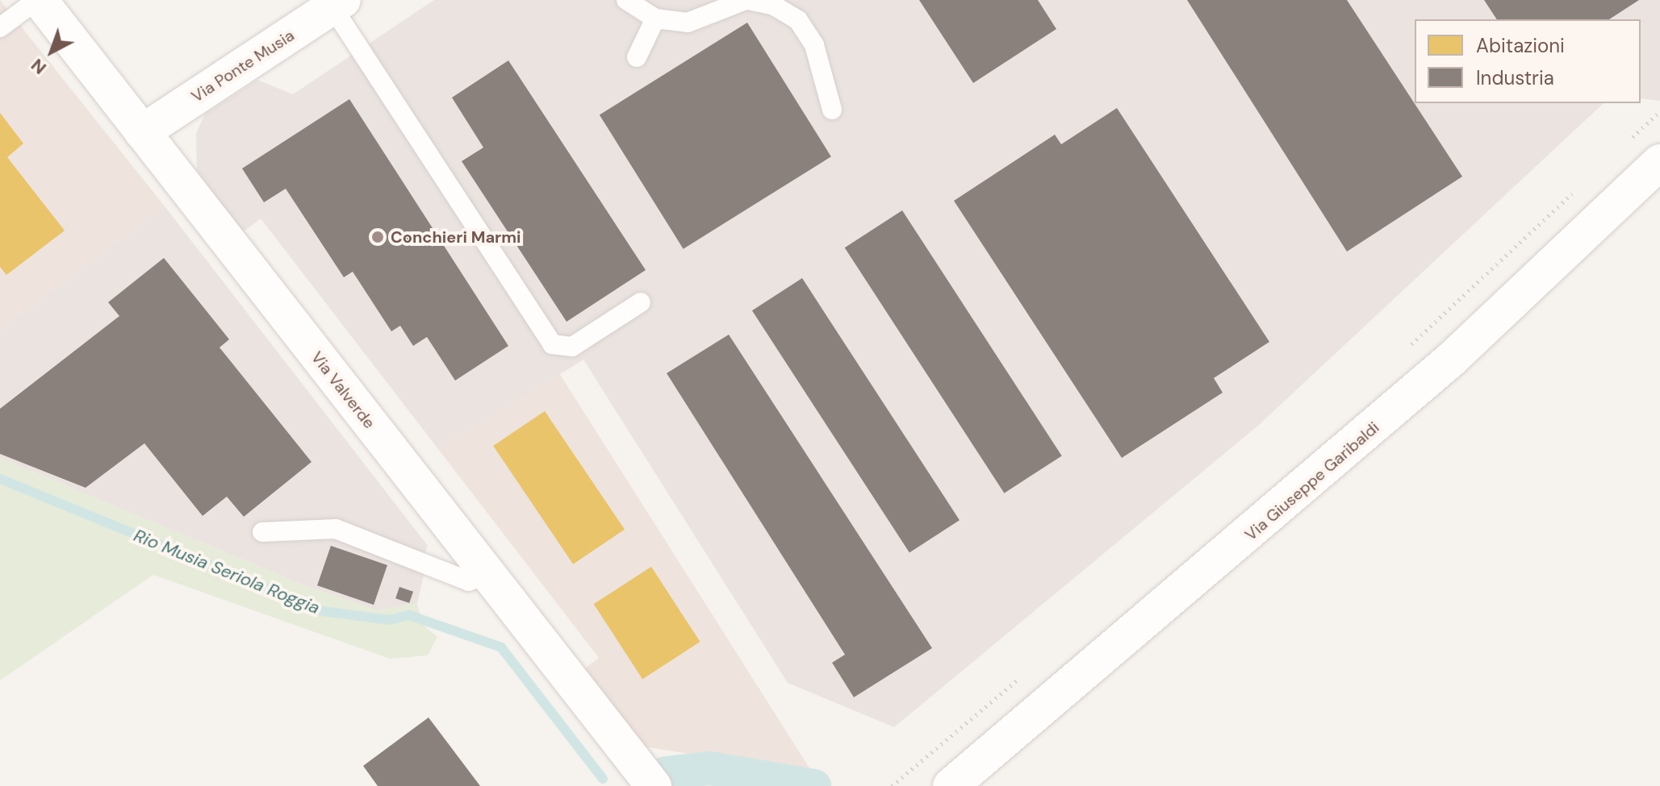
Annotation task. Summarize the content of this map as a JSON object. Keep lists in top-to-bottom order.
{
  "streets": {
    "street": ["Via Ponte Musia", "Via Valverde", "Via Giuseppe Garibaldi"]
  },
  "crossings": [
    ["Via Ponte Musia", "Via Valverde"]
  ],
  "water": ["Rio Musia Seriola Roggia"],
  "places": ["Conchieri Marmi"],
  "legend": ["Abitazioni", "Industria"],
  "north": "bottom left"
}
